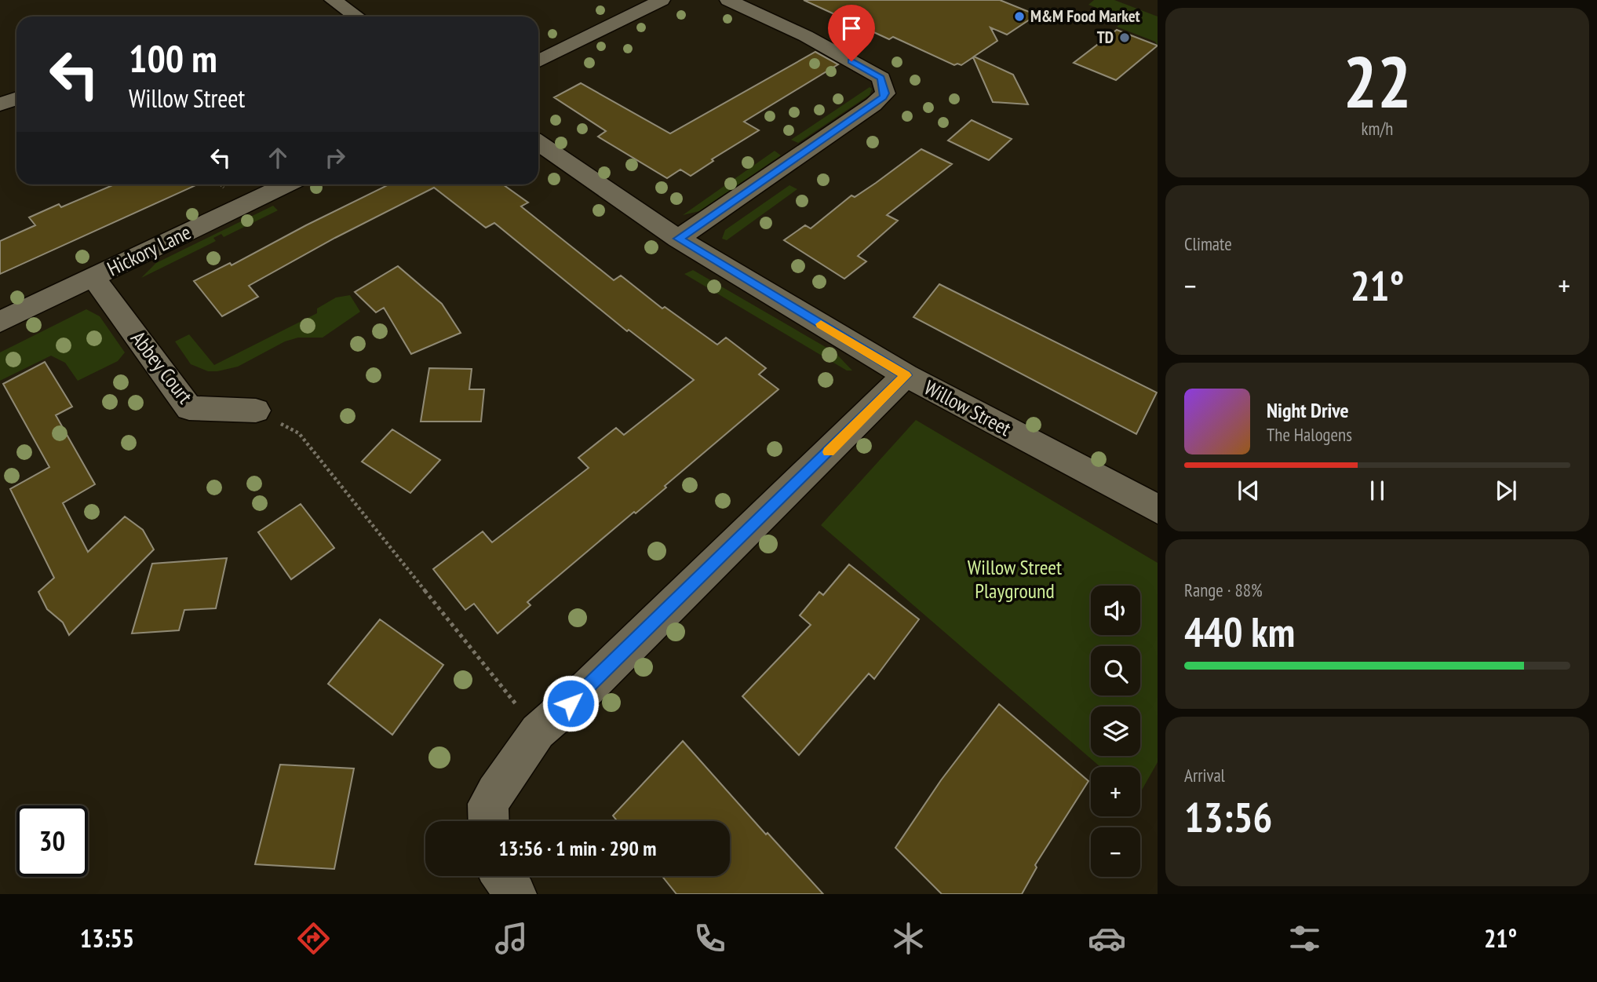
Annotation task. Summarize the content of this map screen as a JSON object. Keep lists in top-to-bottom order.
{
  "streets": {
    "street": ["Hickory Lane", "Abbey Court", "Willow Street"]
  },
  "crossings": [
    ["Hickory Lane", "Abbey Court"]
  ],
  "parks": ["Willow Street Playground"],
  "places": ["M&M Food Market", "TD"],
  "page": {
    "tile": [
      ["22", "km/h"],
      "Climate",
      ["Range · 88%", "440 km"],
      ["Arrival", "13:56"]
    ],
    "turn": ["100 m", "Willow Street"],
    "heat": ["−", "21°", "+"],
    "song": ["Night Drive", "The Halogens"],
    "map_buttons": ["+", "−"],
    "limit": "30",
    "trip": "13:56 · 1 min · 290 m",
    "tabs": ["13:55", "21°"]
  }
}
